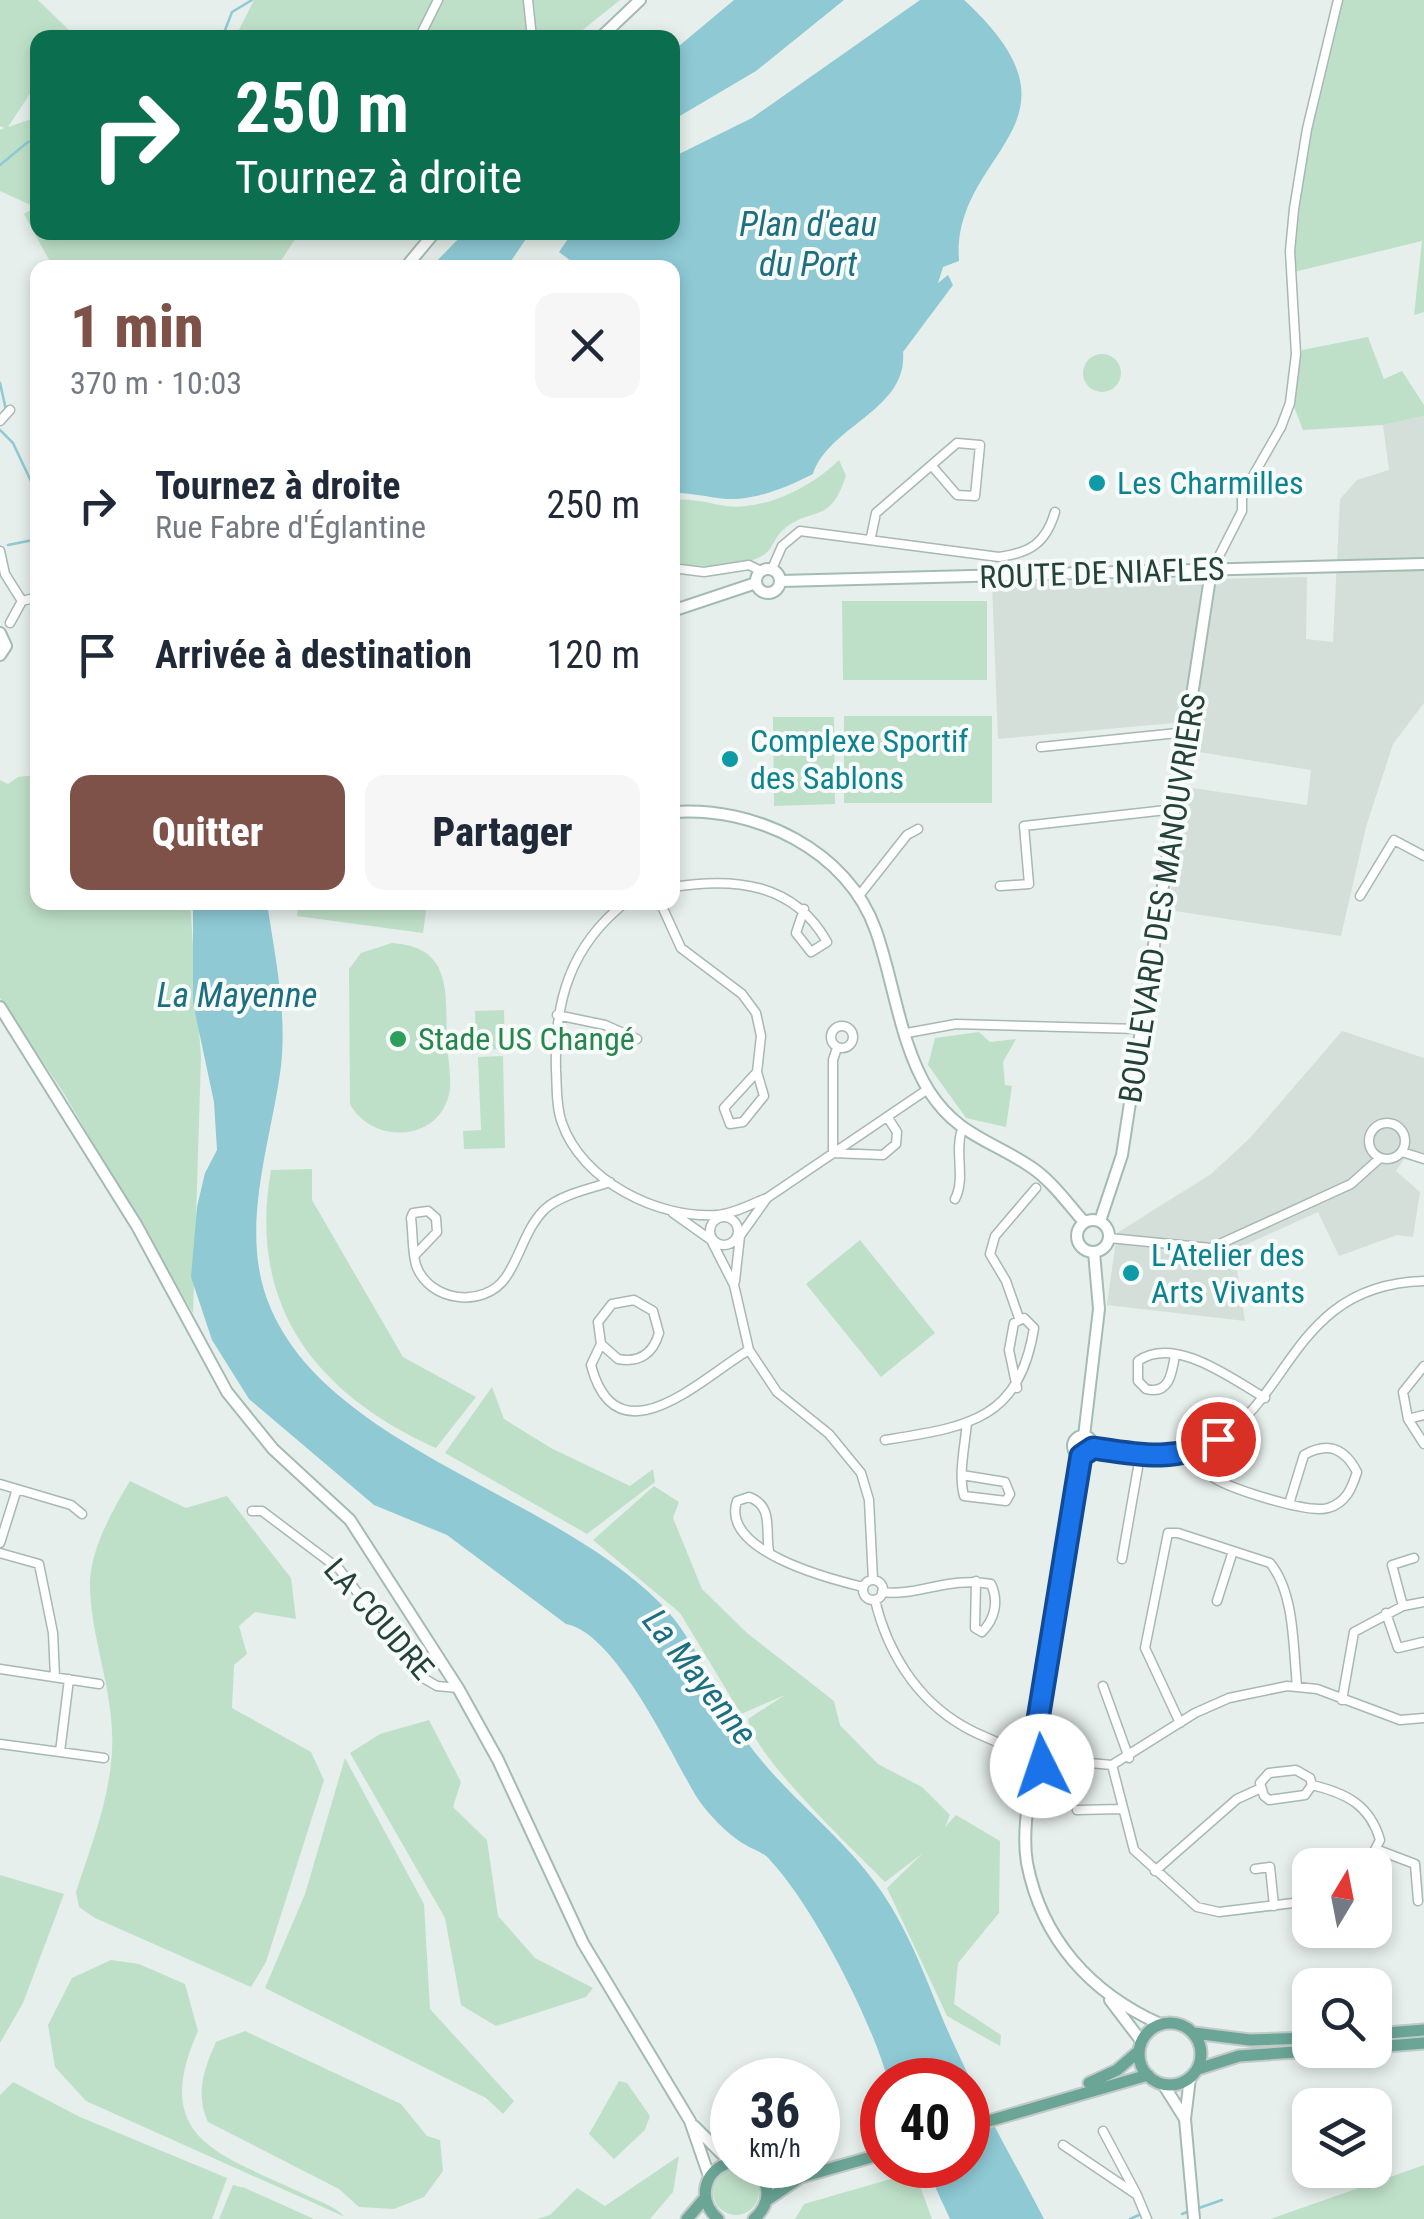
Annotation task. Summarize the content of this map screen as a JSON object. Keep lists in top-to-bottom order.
{
  "streets": {
    "street": ["ROUTE DE NIAFLES", "BOULEVARD DES MANOUVRIERS", "LA COUDRE"]
  },
  "crossings": [
    ["ROUTE DE NIAFLES", "BOULEVARD DES MANOUVRIERS"]
  ],
  "water": ["Plan d'eau du Port", "La Mayenne"],
  "places": [
    "Les Charmilles",
    "Complexe Sportif des Sablons",
    "Stade US Changé",
    "L'Atelier des Arts Vivants"
  ],
  "north": "top",
  "page": {
    "turn": ["250 m", "Tournez à droite"],
    "heading": ["1 min", "370 m · 10:03"],
    "list": [
      {
        "name": "Tournez à droite",
        "note": "Rue Fabre d'Églantine",
        "value": "250 m"
      },
      {
        "name": "Arrivée à destination",
        "value": "120 m"
      }
    ],
    "buttons": ["Quitter", "Partager"],
    "speed": "36 km/h",
    "limit": "40"
  }
}
